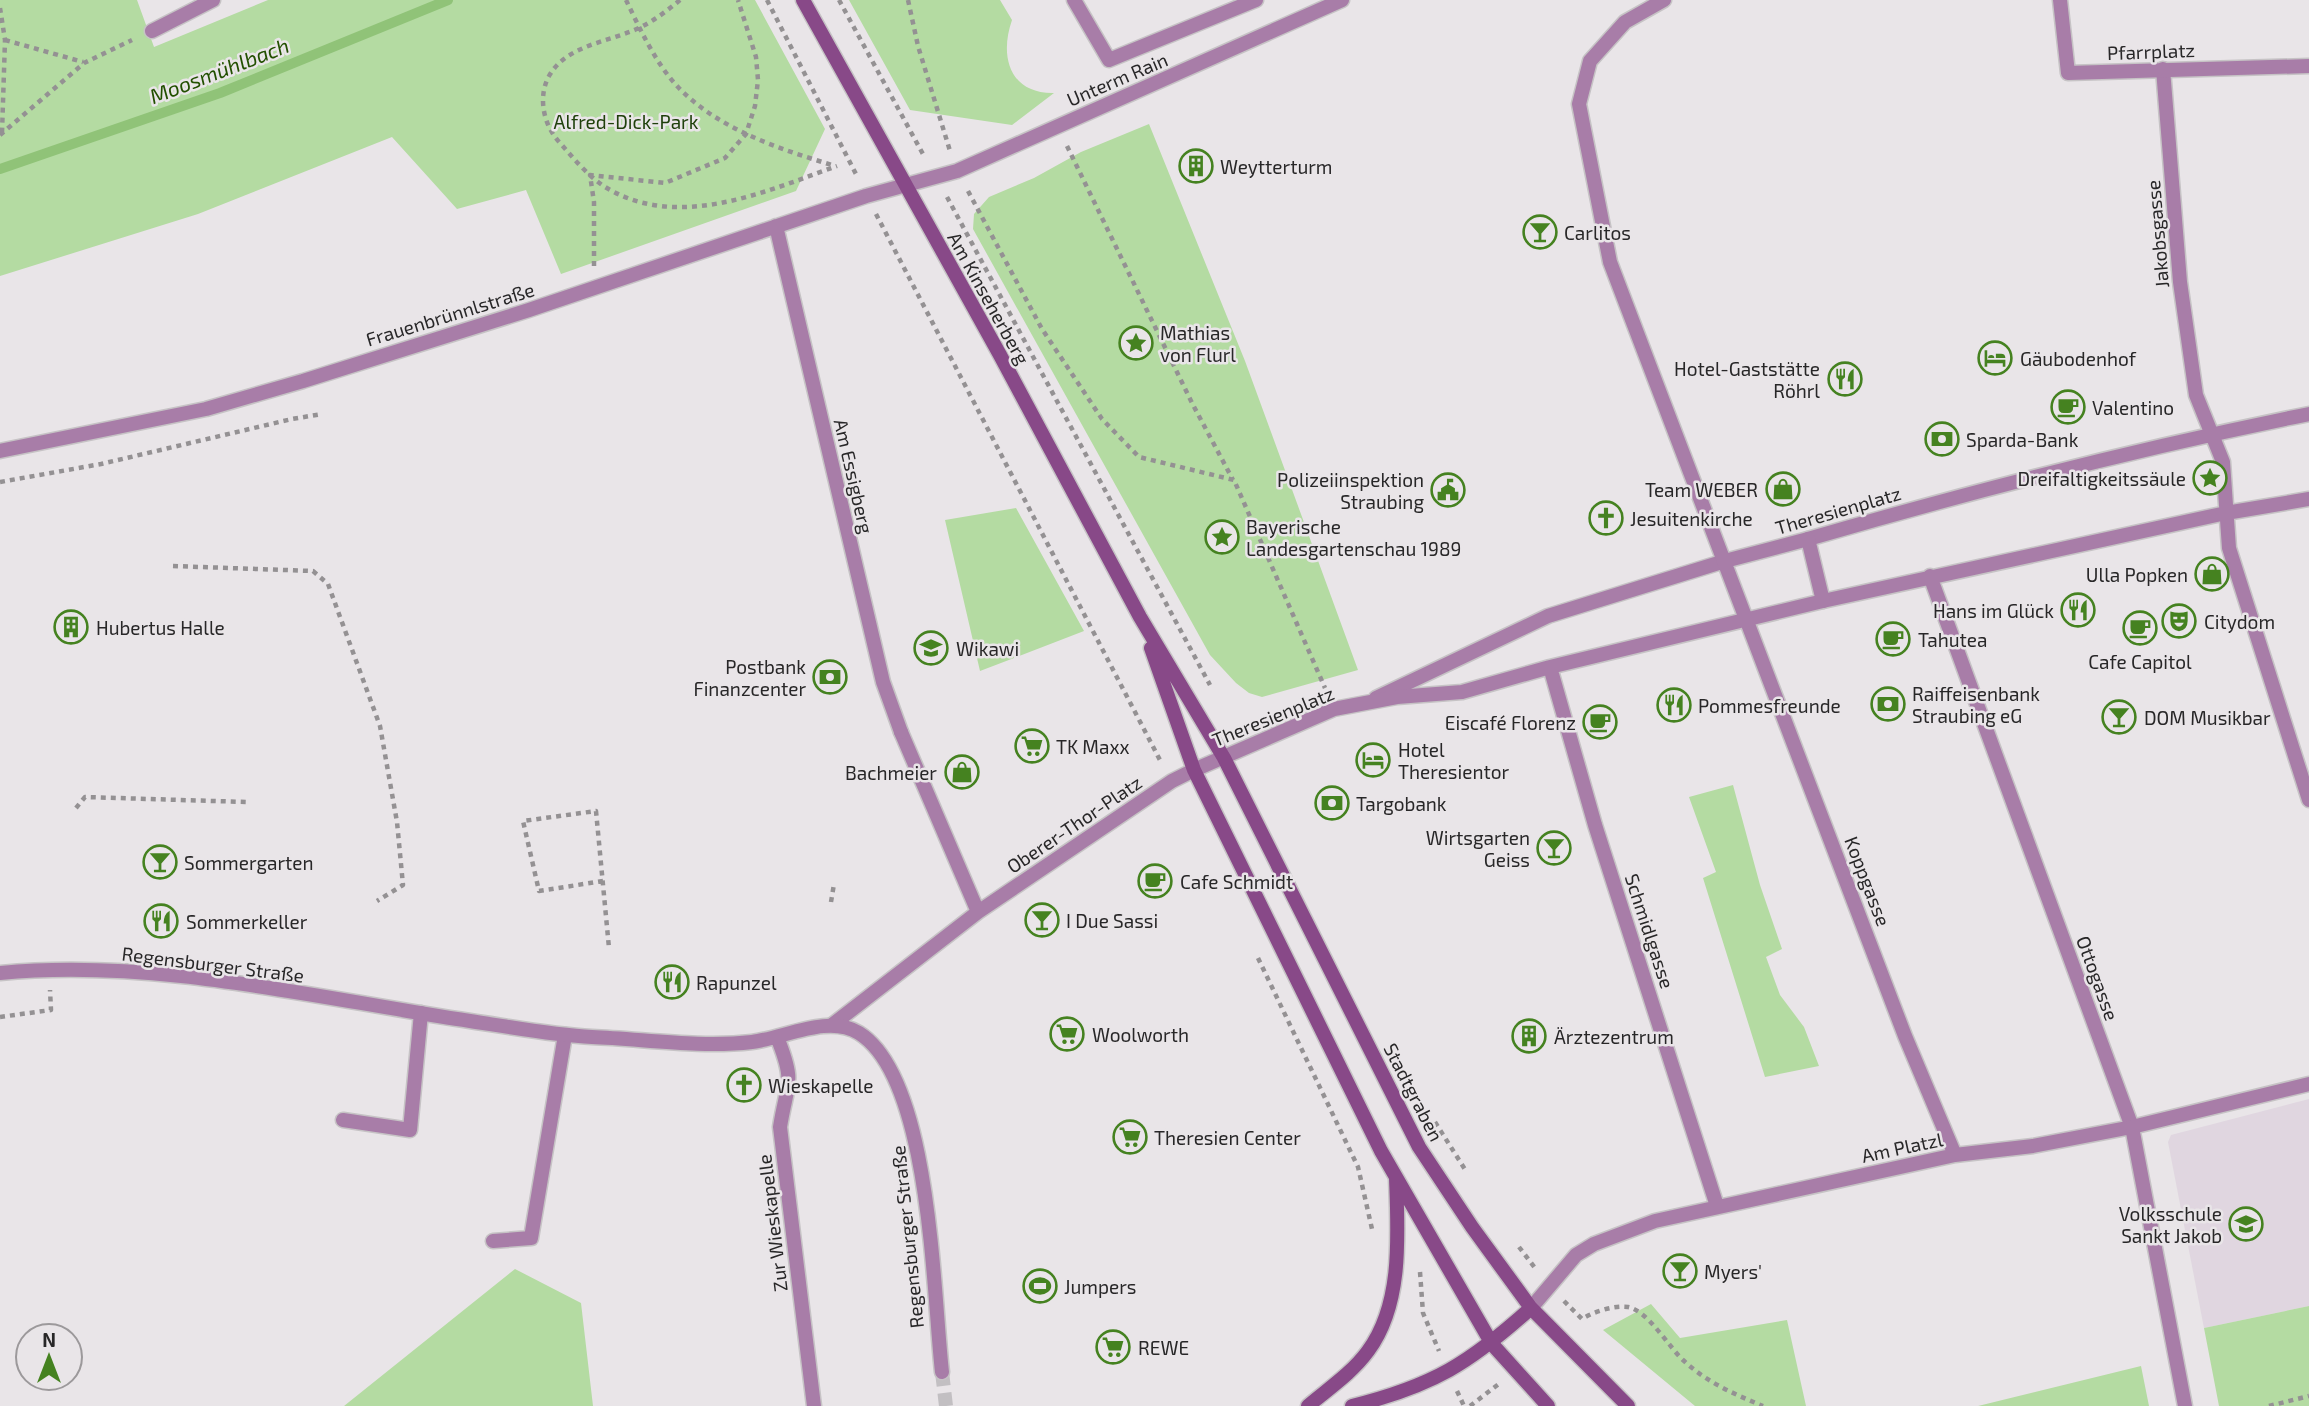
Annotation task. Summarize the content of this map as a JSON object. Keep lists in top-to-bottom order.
{
  "streets": {
    "main road": ["Am Kinseherberg", "Stadtgraben"],
    "street": [
      "Pfarrplatz",
      "Unterm Rain",
      "Jakobsgasse",
      "Frauenbrünnlstraße",
      "Am Essigberg",
      "Theresienplatz",
      "Oberer-Thor-Platz",
      "Koppgasse",
      "Schmidlgasse",
      "Regensburger Straße",
      "Ottogasse",
      "Am Platzl",
      "Zur Wieskapelle"
    ]
  },
  "crossings": [
    ["Pfarrplatz", "Jakobsgasse"],
    ["Unterm Rain", "Am Kinseherberg"],
    ["Unterm Rain", "Frauenbrünnlstraße"],
    ["Jakobsgasse", "Theresienplatz"],
    ["Am Kinseherberg", "Frauenbrünnlstraße"],
    ["Am Kinseherberg", "Theresienplatz"],
    ["Am Kinseherberg", "Oberer-Thor-Platz"],
    ["Am Kinseherberg", "Stadtgraben"],
    ["Frauenbrünnlstraße", "Am Essigberg"],
    ["Am Essigberg", "Oberer-Thor-Platz"],
    ["Theresienplatz", "Oberer-Thor-Platz"],
    ["Theresienplatz", "Koppgasse"],
    ["Theresienplatz", "Schmidlgasse"],
    ["Theresienplatz", "Ottogasse"],
    ["Theresienplatz", "Stadtgraben"],
    ["Oberer-Thor-Platz", "Regensburger Straße"],
    ["Koppgasse", "Am Platzl"],
    ["Schmidlgasse", "Am Platzl"],
    ["Regensburger Straße", "Zur Wieskapelle"],
    ["Ottogasse", "Am Platzl"],
    ["Stadtgraben", "Am Platzl"]
  ],
  "water": ["Moosmühlbach"],
  "parks": ["Alfred-Dick-Park"],
  "places": {
    "building": ["Weytterturm", "Hubertus Halle", "Ärztezentrum"],
    "bar": [
      "Carlitos",
      "DOM Musikbar",
      "Wirtsgarten Geiss",
      "Sommergarten",
      "I Due Sassi",
      "Myers'"
    ],
    "place": ["Mathias von Flurl", "Dreifaltigkeitssäule", "Bayerische Landesgartenschau 1989"],
    "hotel": ["Gäubodenhof", "Hotel Theresientor"],
    "restaurant": [
      "Hotel-Gaststätte Röhrl",
      "Hans im Glück",
      "Pommesfreunde",
      "Sommerkeller",
      "Rapunzel"
    ],
    "cafe": [
      "Valentino",
      "Cafe Capitol",
      "Tahutea",
      "Eiscafé Florenz",
      "Cafe Schmidt"
    ],
    "bank": [
      "Sparda-Bank",
      "Postbank Finanzcenter",
      "Raiffeisenbank Straubing eG",
      "Targobank"
    ],
    "shop": ["Team WEBER", "Ulla Popken", "Bachmeier"],
    "public building": ["Polizeiinspektion Straubing"],
    "church": ["Jesuitenkirche", "Wieskapelle"],
    "theatre": ["Citydom"],
    "school or university": ["Wikawi", "Volksschule Sankt Jakob"],
    "supermarket": [
      "TK Maxx",
      "Woolworth",
      "Theresien Center",
      "REWE"
    ],
    "sports": ["Jumpers"]
  },
  "north": "top"
}
